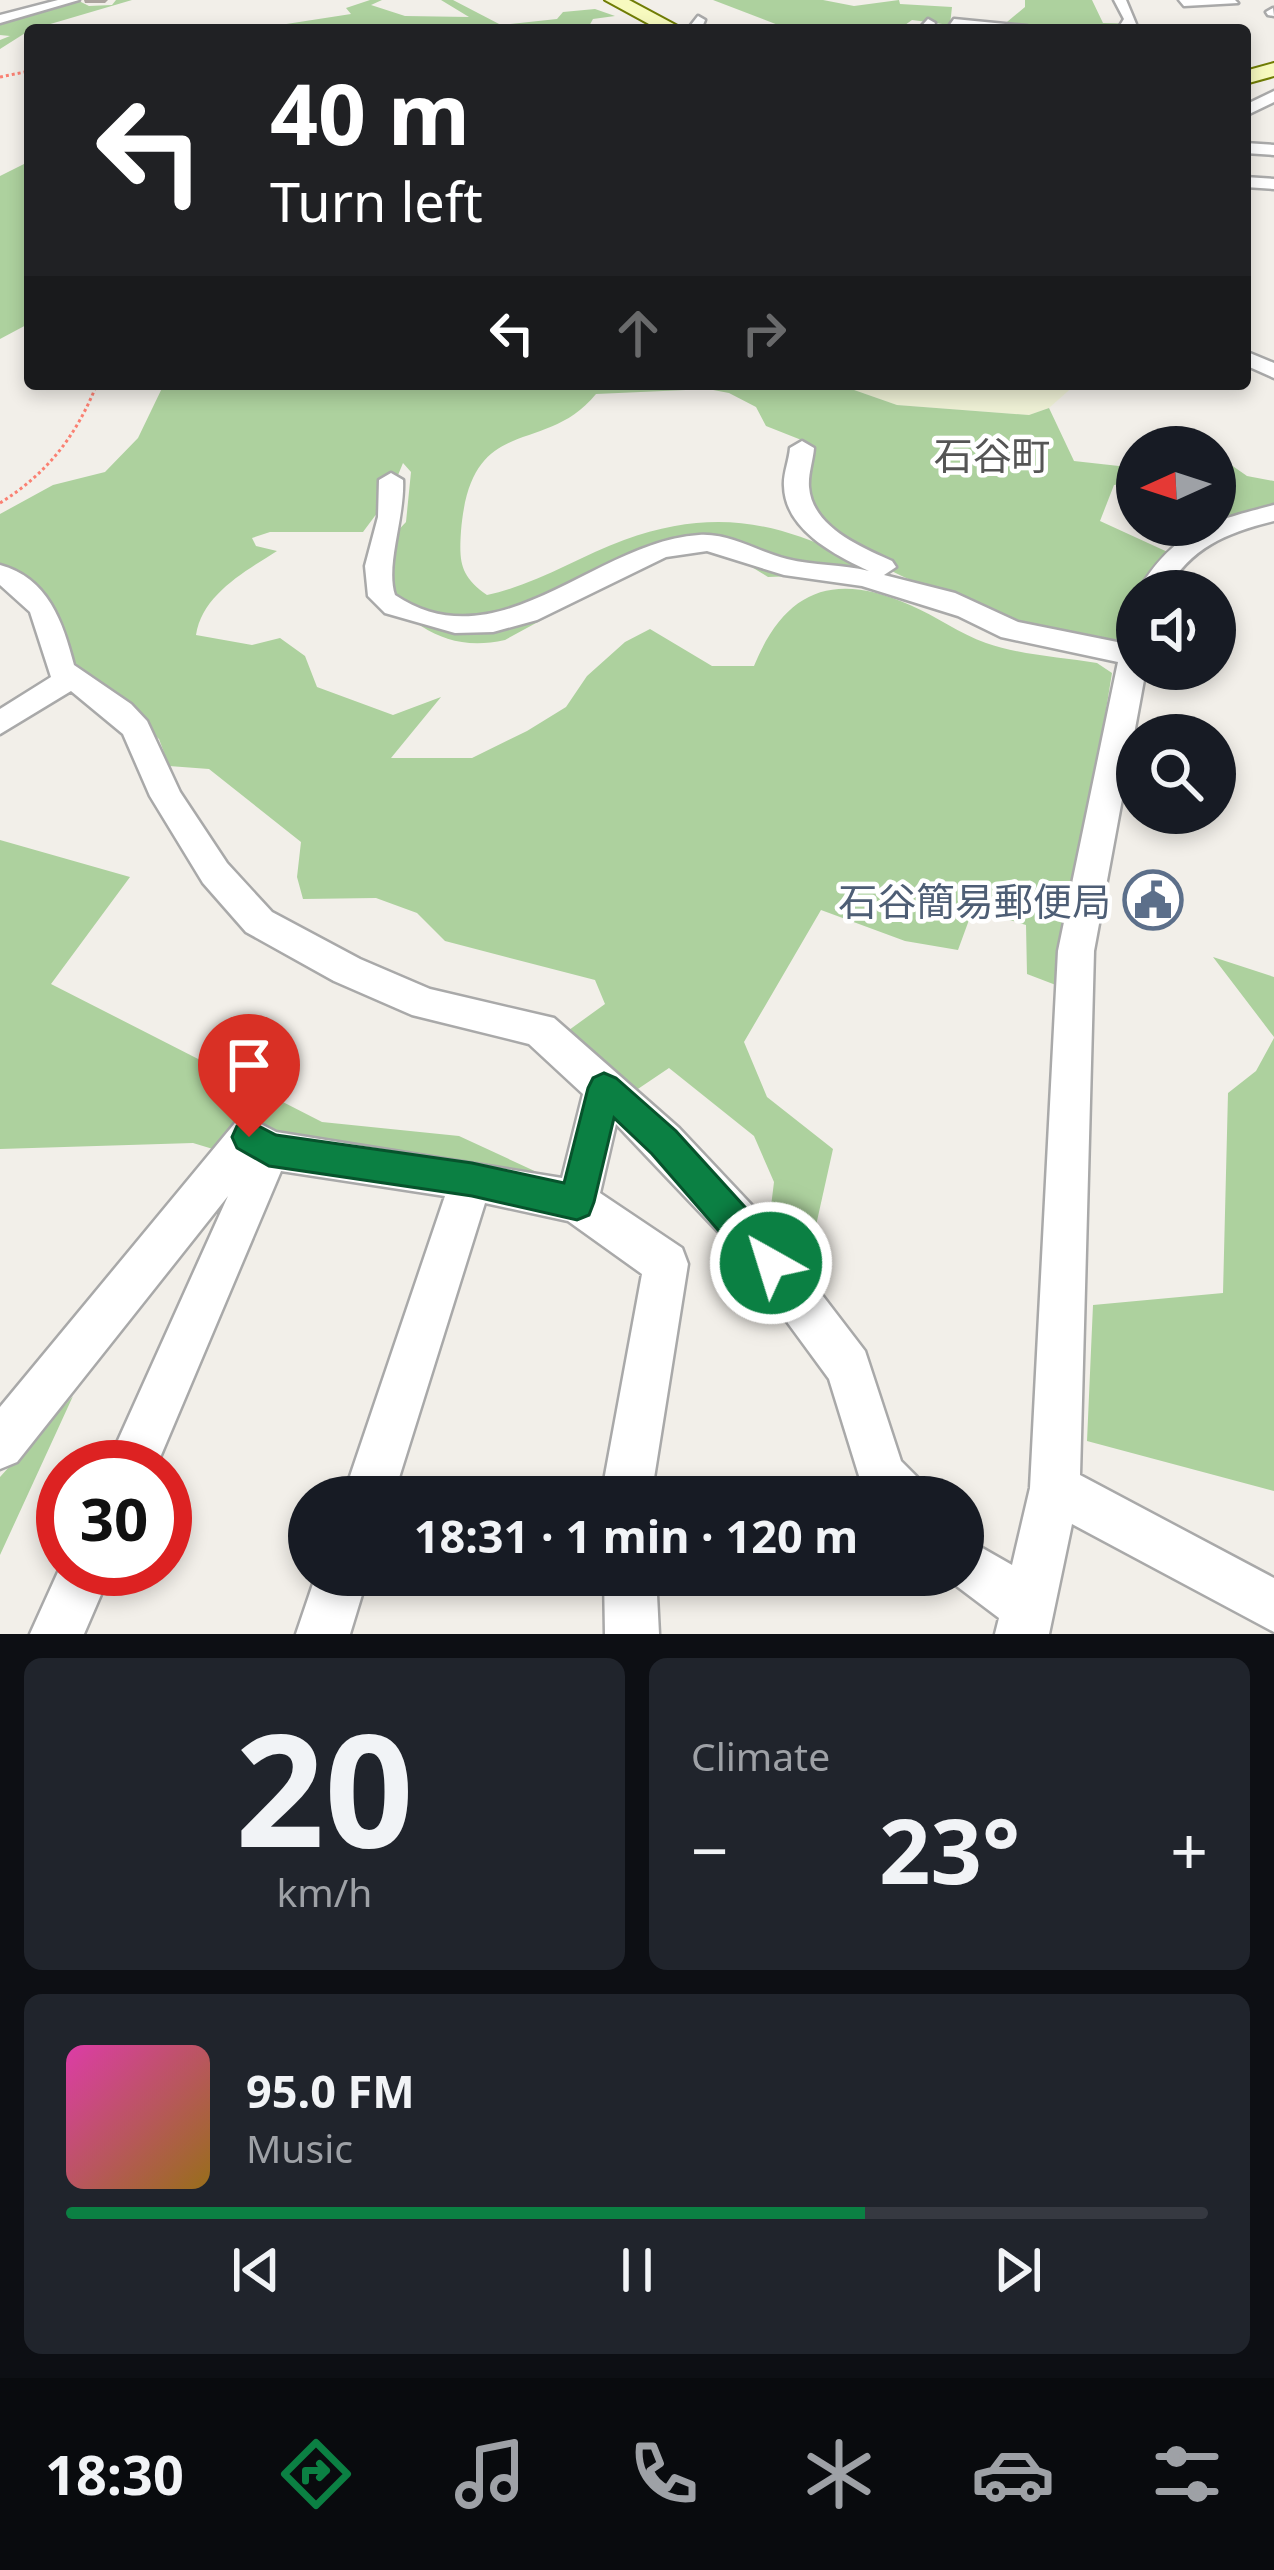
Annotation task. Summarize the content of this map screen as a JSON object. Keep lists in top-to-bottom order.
{
  "districts": ["石谷町"],
  "places": {
    "public building": ["石谷簡易郵便局"]
  },
  "north": "left",
  "page": {
    "turn": ["40 m", "Turn left"],
    "limit": "30",
    "trip": "18:31 · 1 min · 120 m",
    "tile": [
      ["20", "km/h"],
      "Climate"
    ],
    "heat": ["−", "23°", "+"],
    "song": ["95.0 FM", "Music"],
    "tabs": "18:30"
  }
}
